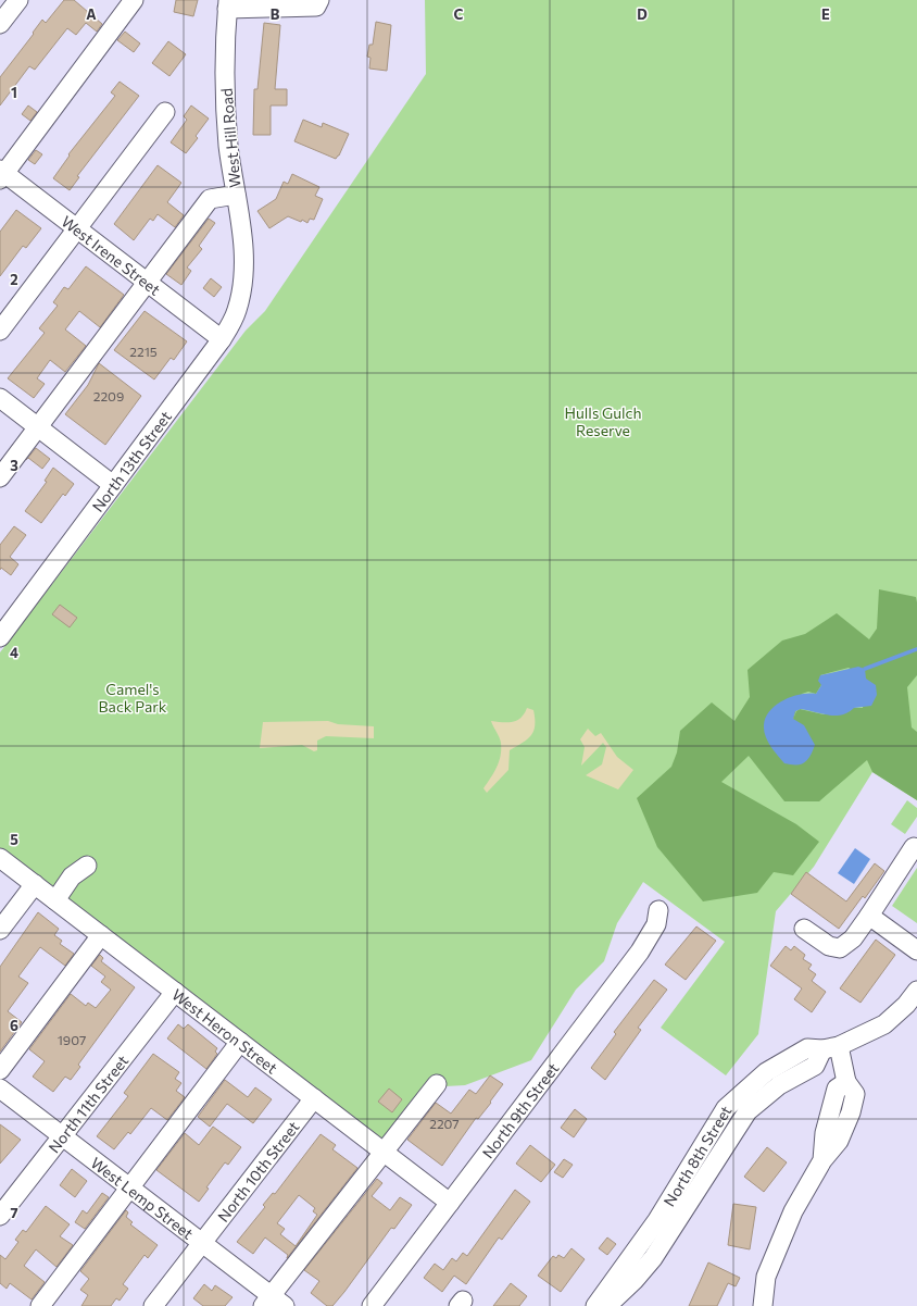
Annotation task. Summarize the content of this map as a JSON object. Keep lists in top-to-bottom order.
{
  "streets": {
    "street": [
      "West Hill Road",
      "West Irene Street",
      "North 13th Street",
      "West Heron Street",
      "North 11th Street",
      "North 9th Street",
      "North 8th Street",
      "North 10th Street",
      "West Lemp Street"
    ]
  },
  "crossings": [
    ["West Hill Road", "North 13th Street"],
    ["West Irene Street", "North 13th Street"],
    ["West Heron Street", "North 11th Street"],
    ["West Heron Street", "North 9th Street"],
    ["West Heron Street", "North 10th Street"],
    ["North 11th Street", "West Lemp Street"],
    ["North 10th Street", "West Lemp Street"]
  ],
  "parks": ["Hulls Gulch Reserve", "Camel's Back Park"],
  "house_numbers": [
    "2215",
    "2209",
    "1907",
    "2207"
  ],
  "grid": {
    "columns": [
      "A",
      "B",
      "C",
      "D",
      "E"
    ],
    "rows": [
      "1",
      "2",
      "3",
      "4",
      "5",
      "6",
      "7"
    ]
  }
}
